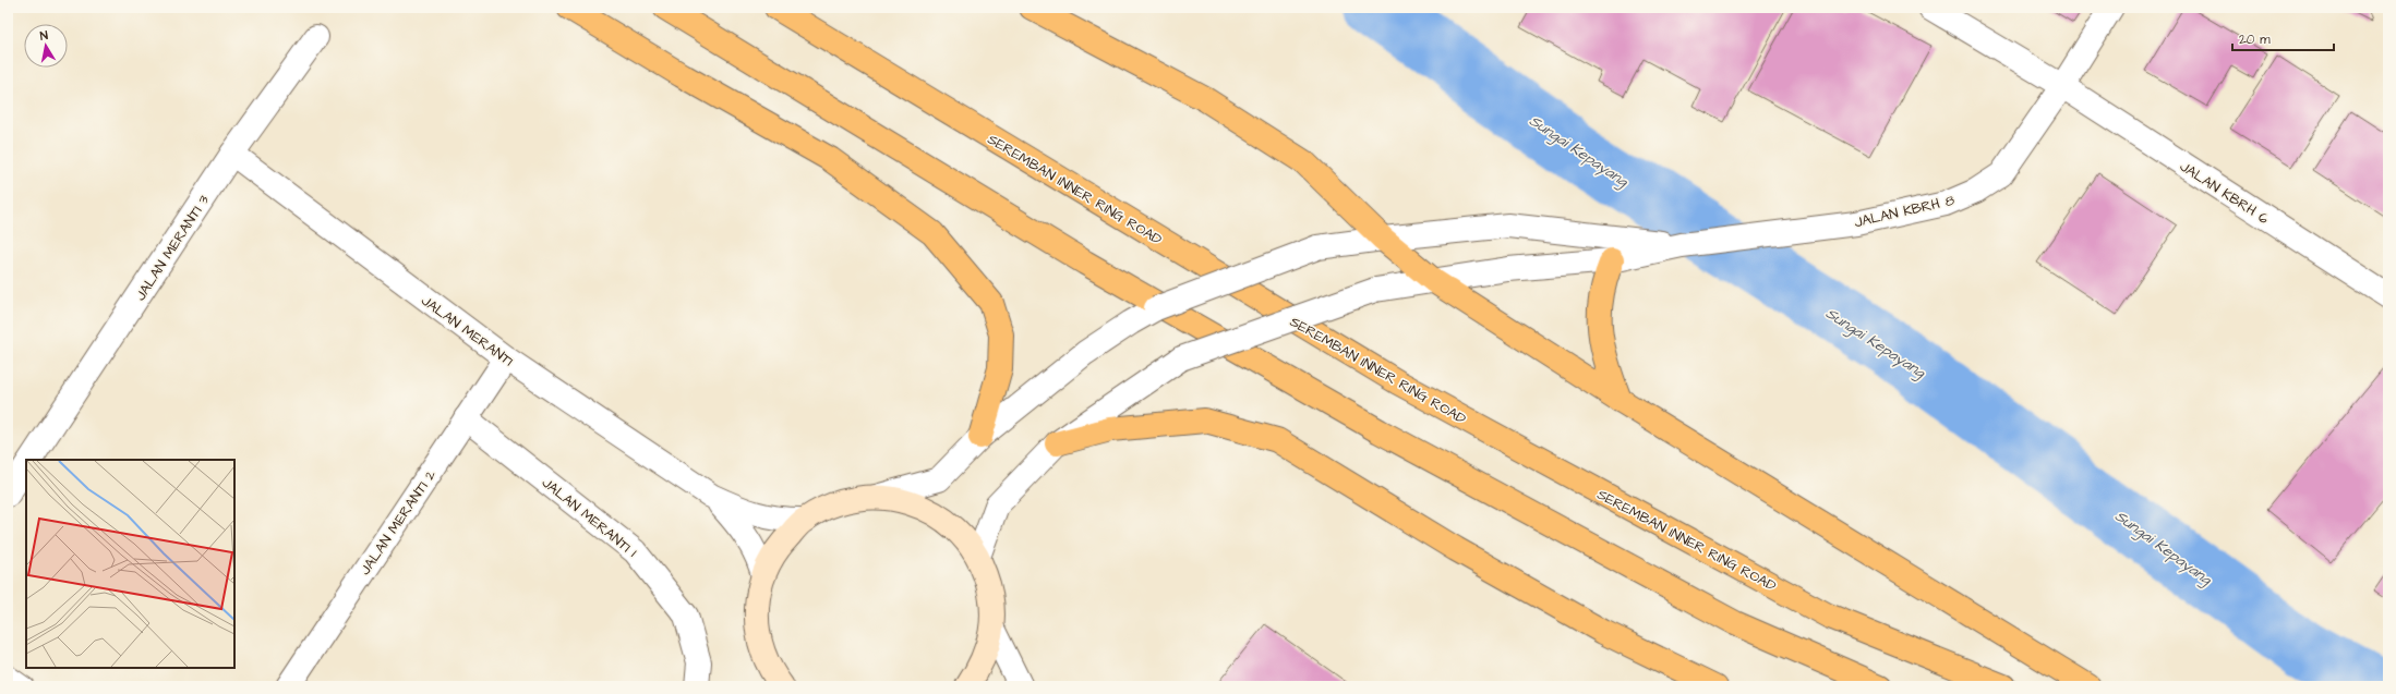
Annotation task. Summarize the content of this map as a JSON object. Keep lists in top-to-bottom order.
{
  "streets": {
    "main road": ["SEREMBAN INNER RING ROAD"],
    "street": [
      "JALAN KBRH 6",
      "JALAN KBRH 8",
      "JALAN MERANTI 3",
      "JALAN MERANTI",
      "JALAN MERANTI 1",
      "JALAN MERANTI 2"
    ]
  },
  "crossings": [
    ["JALAN KBRH 6", "JALAN KBRH 8"],
    ["JALAN MERANTI 3", "JALAN MERANTI"],
    ["JALAN MERANTI", "JALAN MERANTI 2"],
    ["JALAN MERANTI 1", "JALAN MERANTI 2"]
  ],
  "water": ["Sungai Kepayang"],
  "scale_bar": "20 m",
  "north": "top"
}
